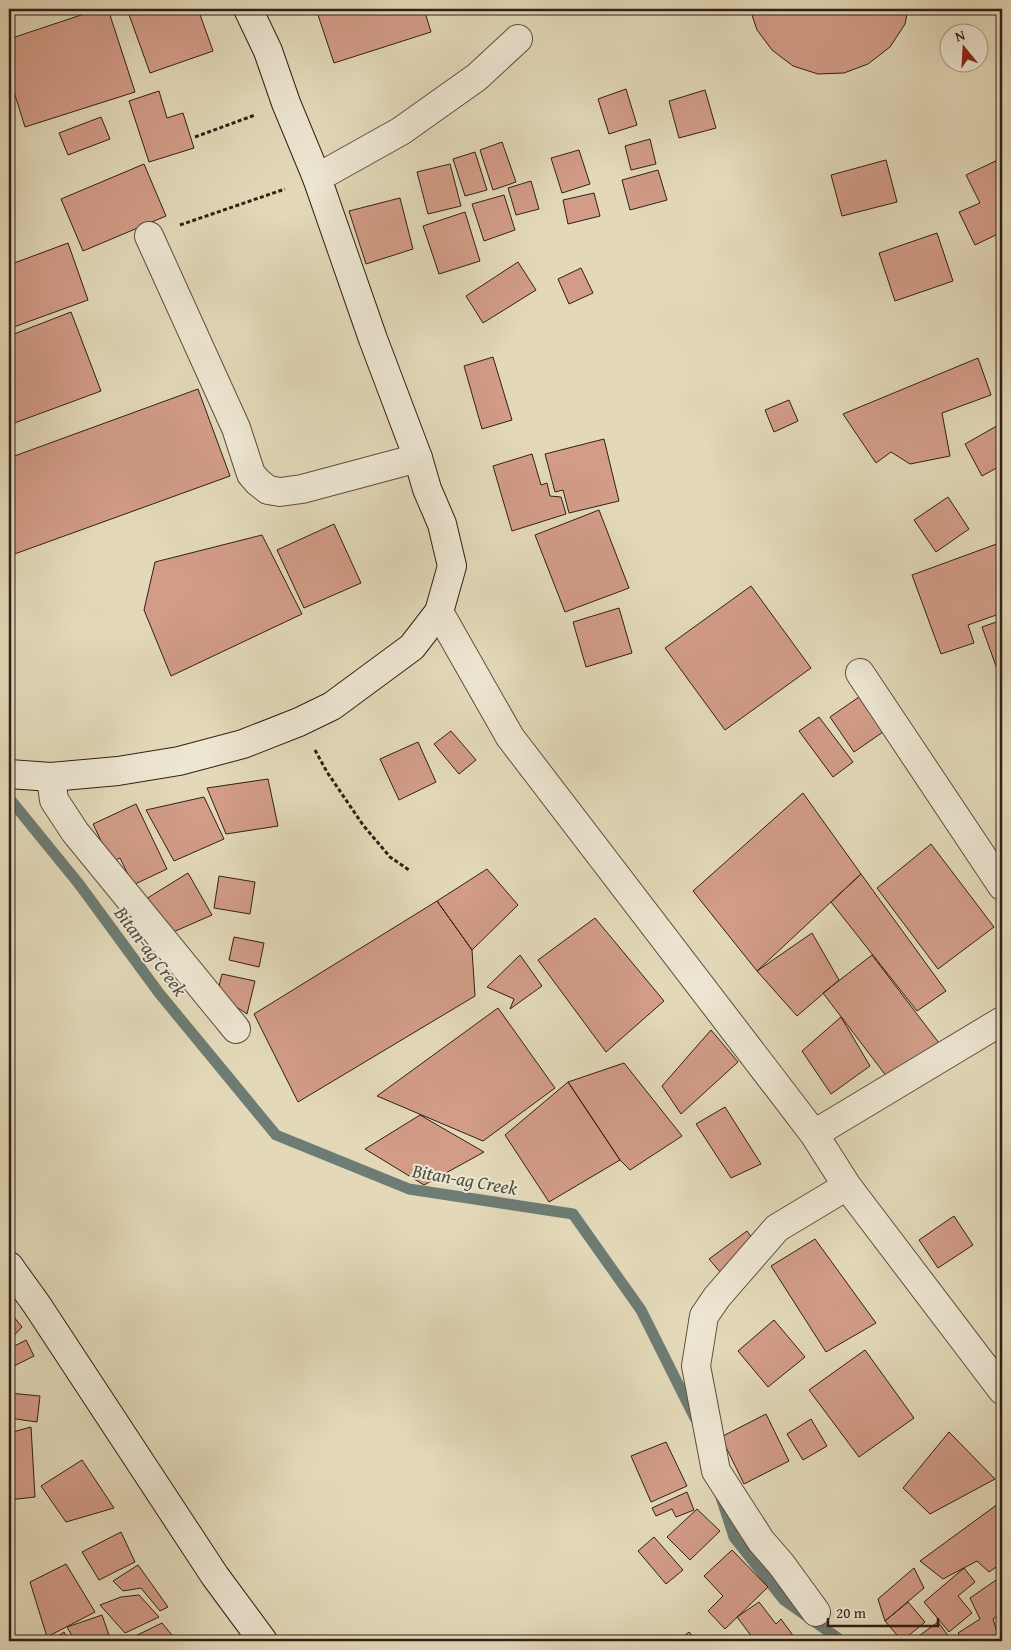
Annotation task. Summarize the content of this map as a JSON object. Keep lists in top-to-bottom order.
{
  "water": ["Bitan-ag Creek"],
  "scale_bar": "20 m",
  "north": "top"
}
